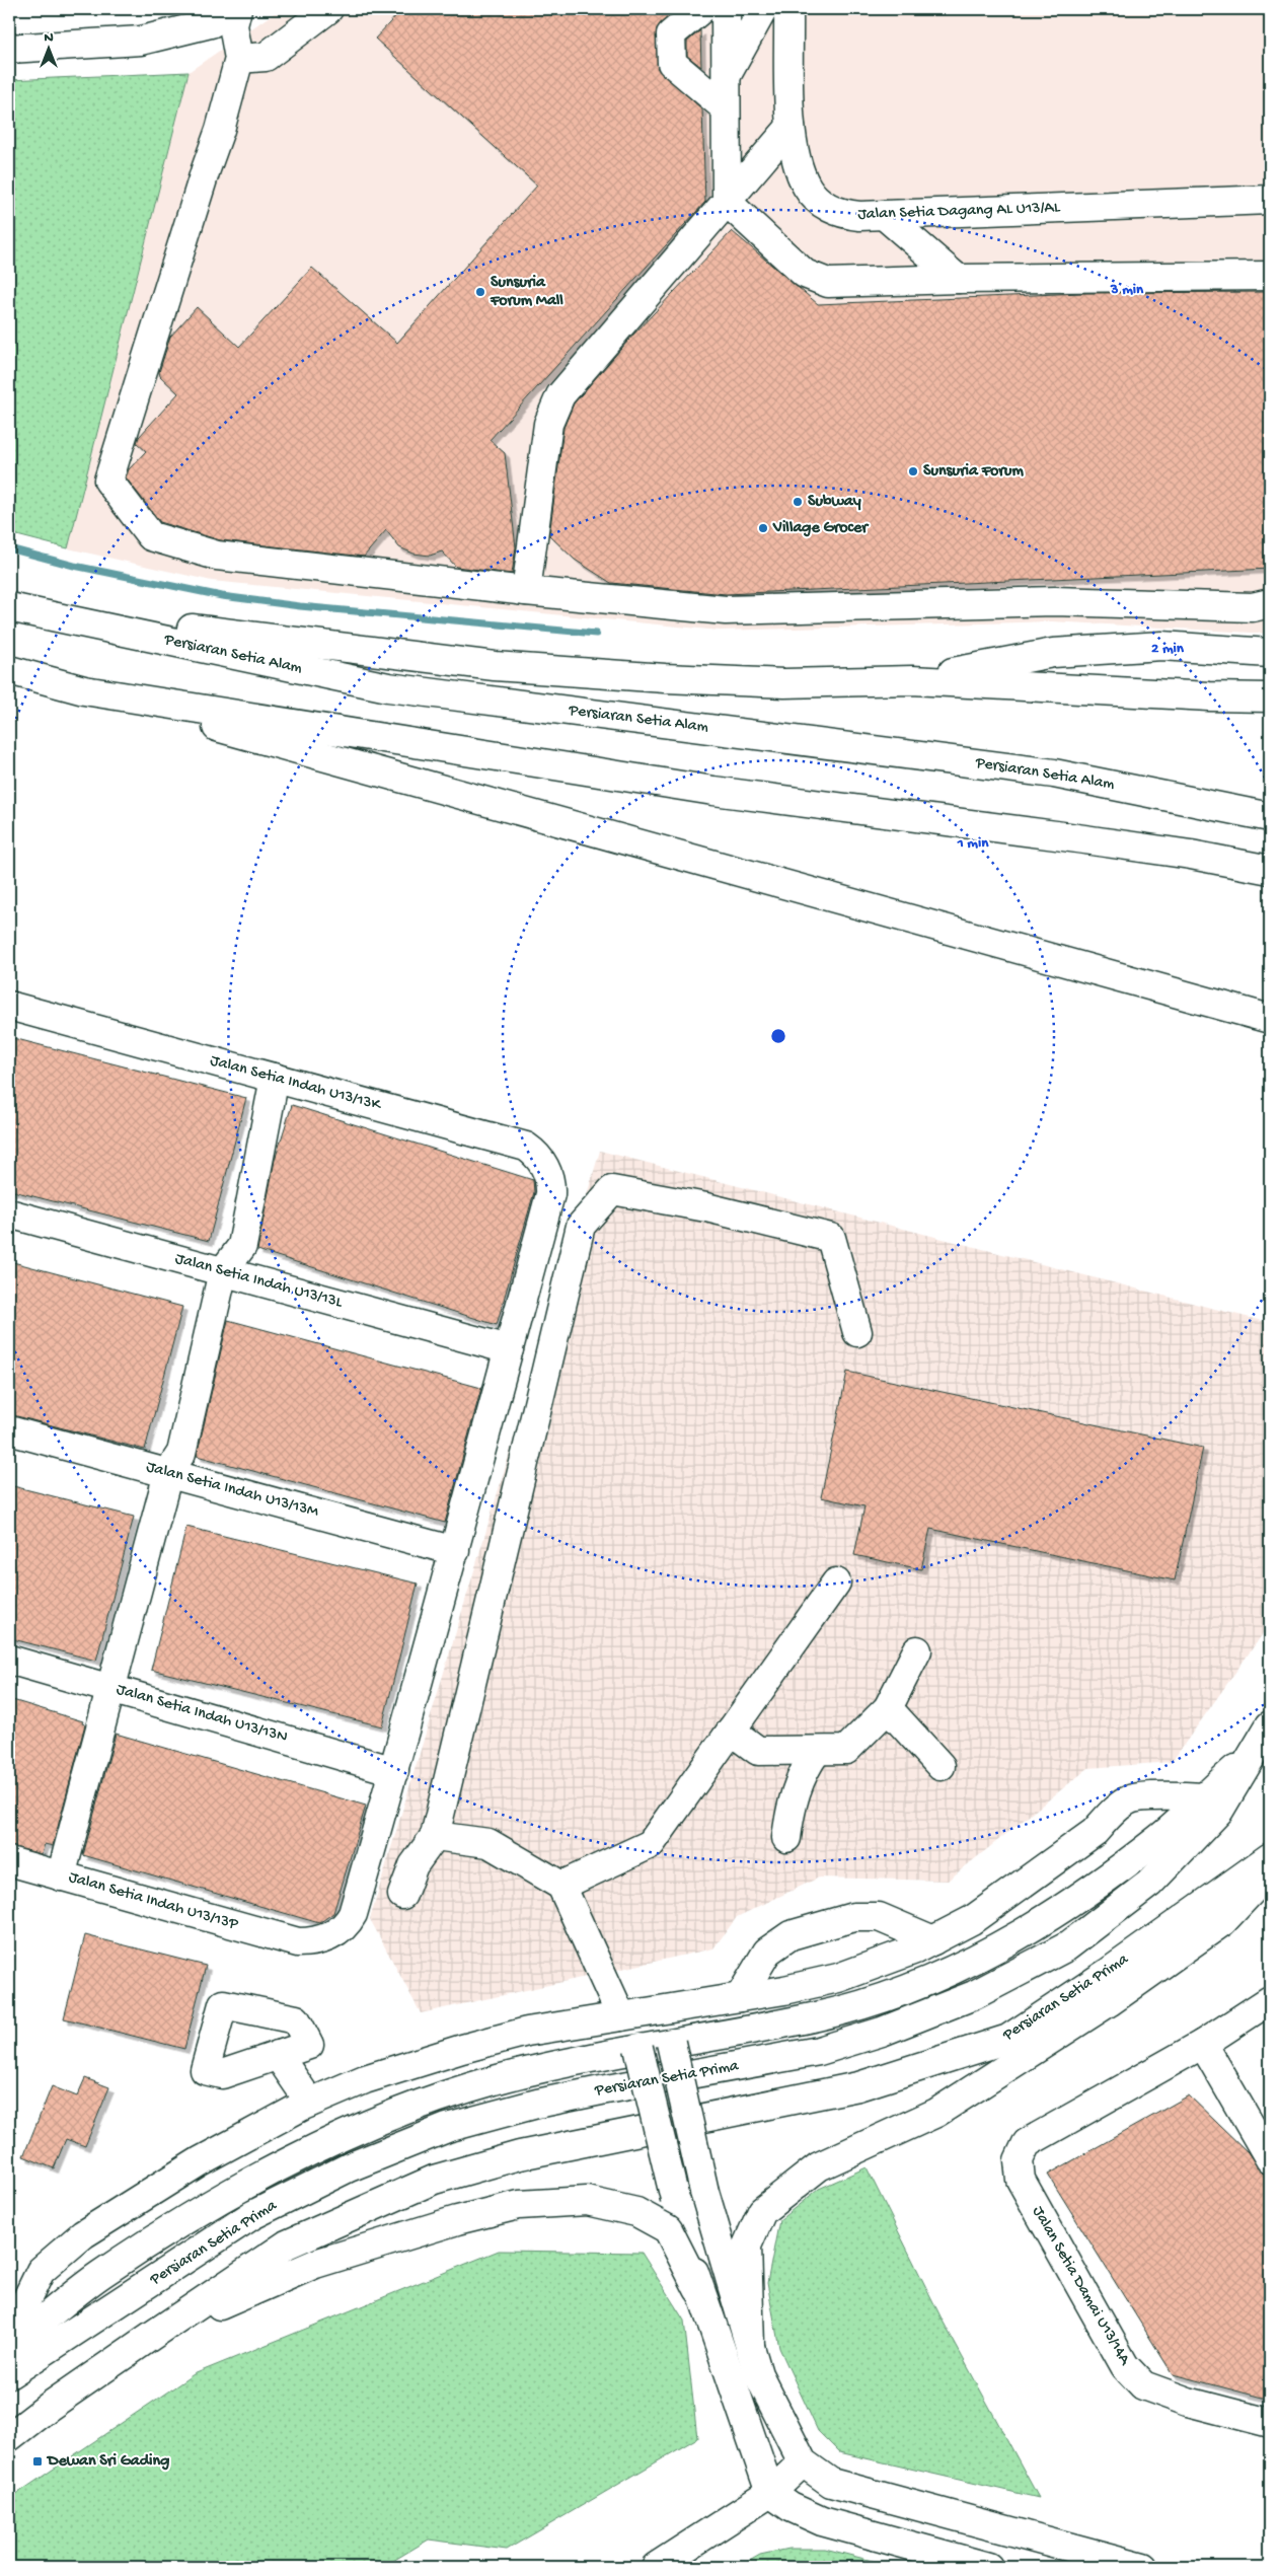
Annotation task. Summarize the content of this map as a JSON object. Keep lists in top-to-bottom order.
{
  "streets": {
    "main road": [
      "Jalan Setia Dagang AL U13/AL",
      "Persiaran Setia Alam",
      "Jalan Setia Indah U13/13K",
      "Jalan Setia Indah U13/13L",
      "Jalan Setia Indah U13/13M",
      "Jalan Setia Indah U13/13N",
      "Jalan Setia Indah U13/13P",
      "Persiaran Setia Prima",
      "Jalan Setia Damai U13/14A"
    ]
  },
  "crossings": [
    ["Jalan Setia Indah U13/13K", "Jalan Setia Indah U13/13L"],
    ["Jalan Setia Indah U13/13N", "Jalan Setia Indah U13/13P"]
  ],
  "places": {
    "other": [
      "Sunsuria Forum Mall",
      "Sunsuria Forum",
      "Subway",
      "Village Grocer"
    ],
    "transit": ["Dewan Sri Gading"]
  },
  "north": "top",
  "rings": ["3 min", "2 min", "1 min"]
}
